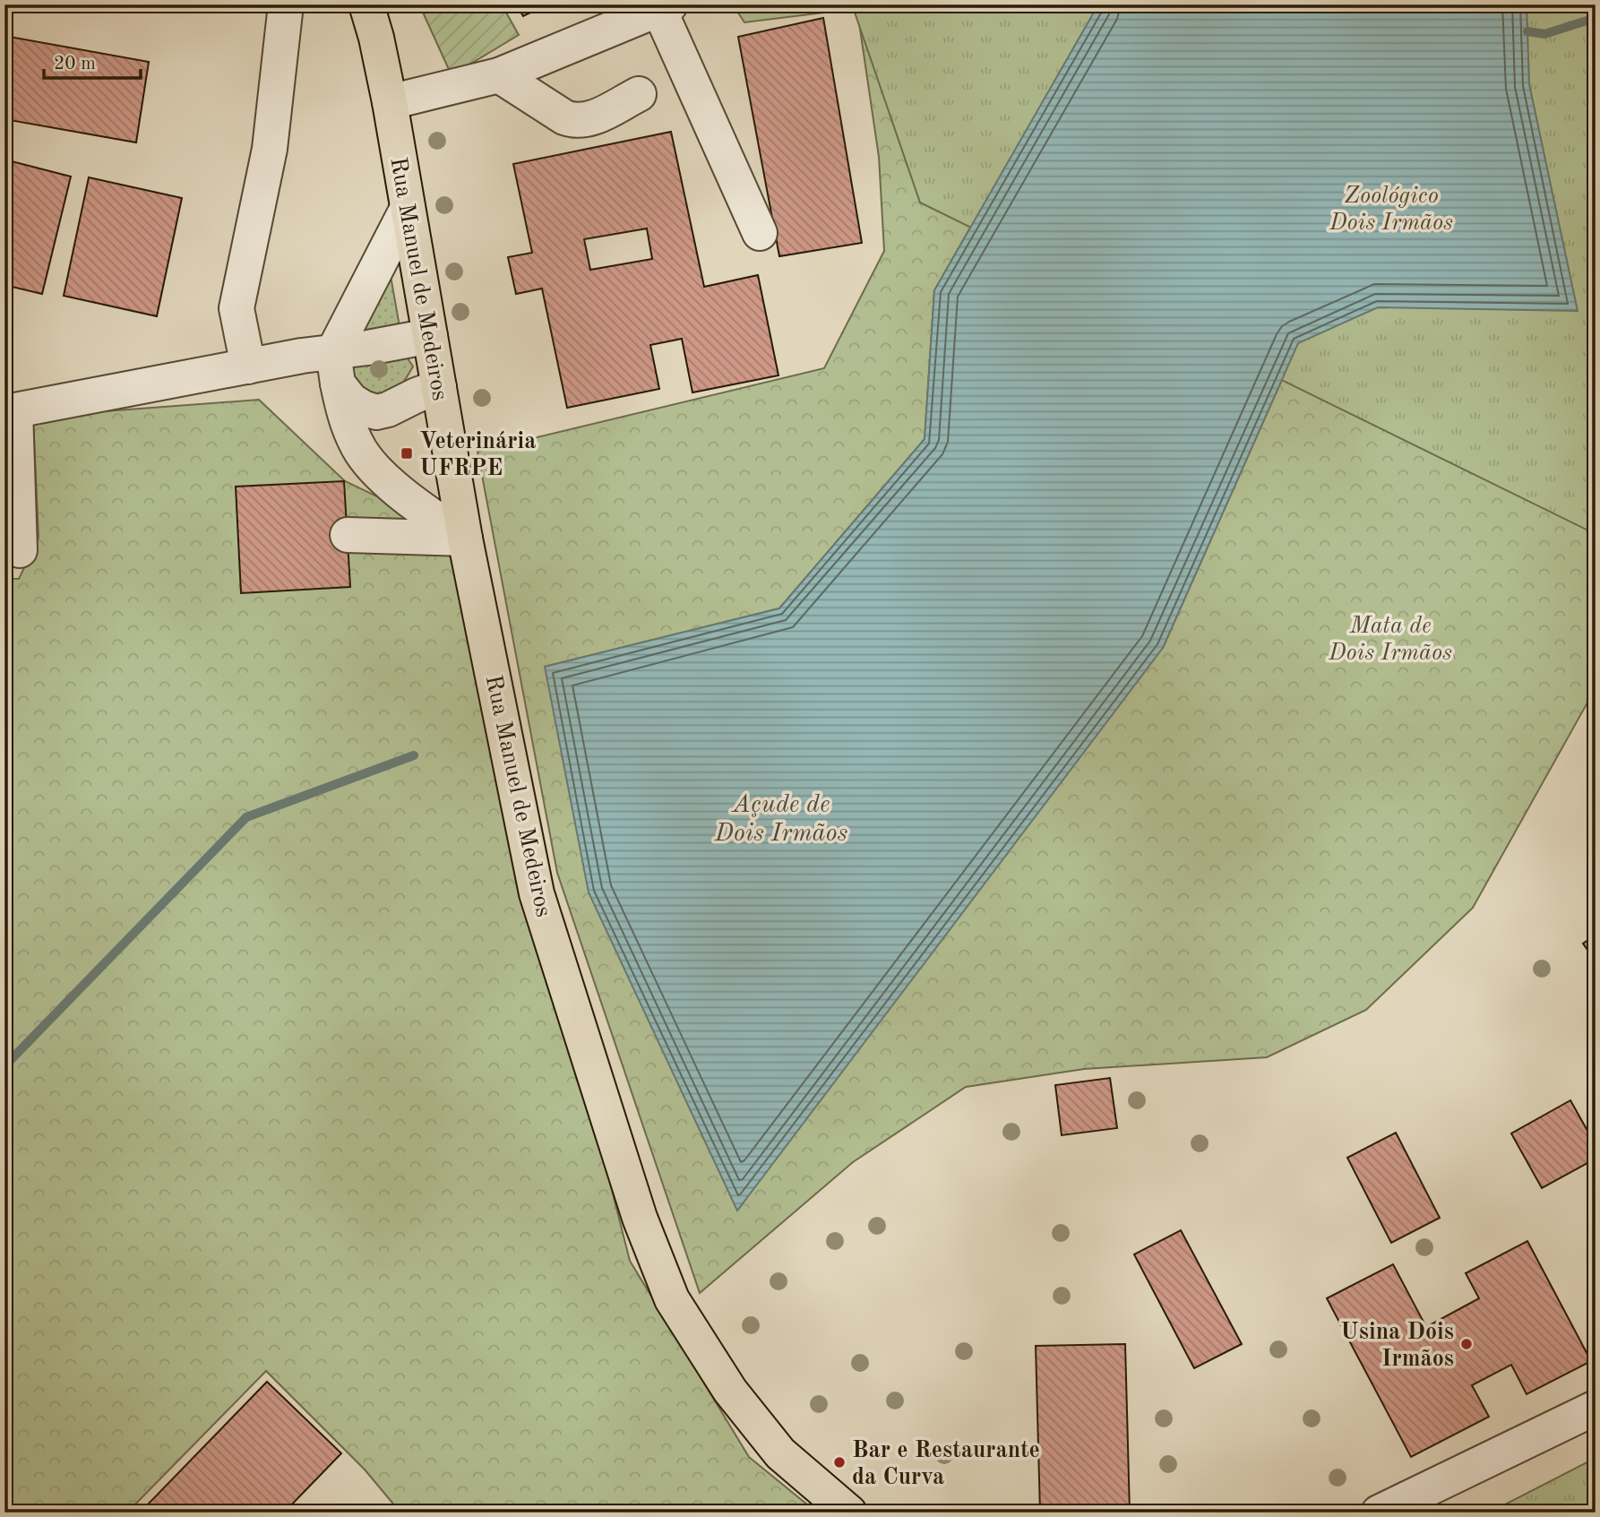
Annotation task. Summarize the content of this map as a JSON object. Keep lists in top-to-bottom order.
{
  "streets": {
    "main road": ["Rua Manuel de Medeiros"]
  },
  "water": ["Açude de Dois Irmãos"],
  "parks": ["Zoológico Dois Irmãos", "Mata de Dois Irmãos"],
  "places": {
    "transit": ["Veterinária UFRPE"],
    "other": ["Usina Dois Irmãos", "Bar e Restaurante da Curva"]
  },
  "scale_bar": "20 m"
}
